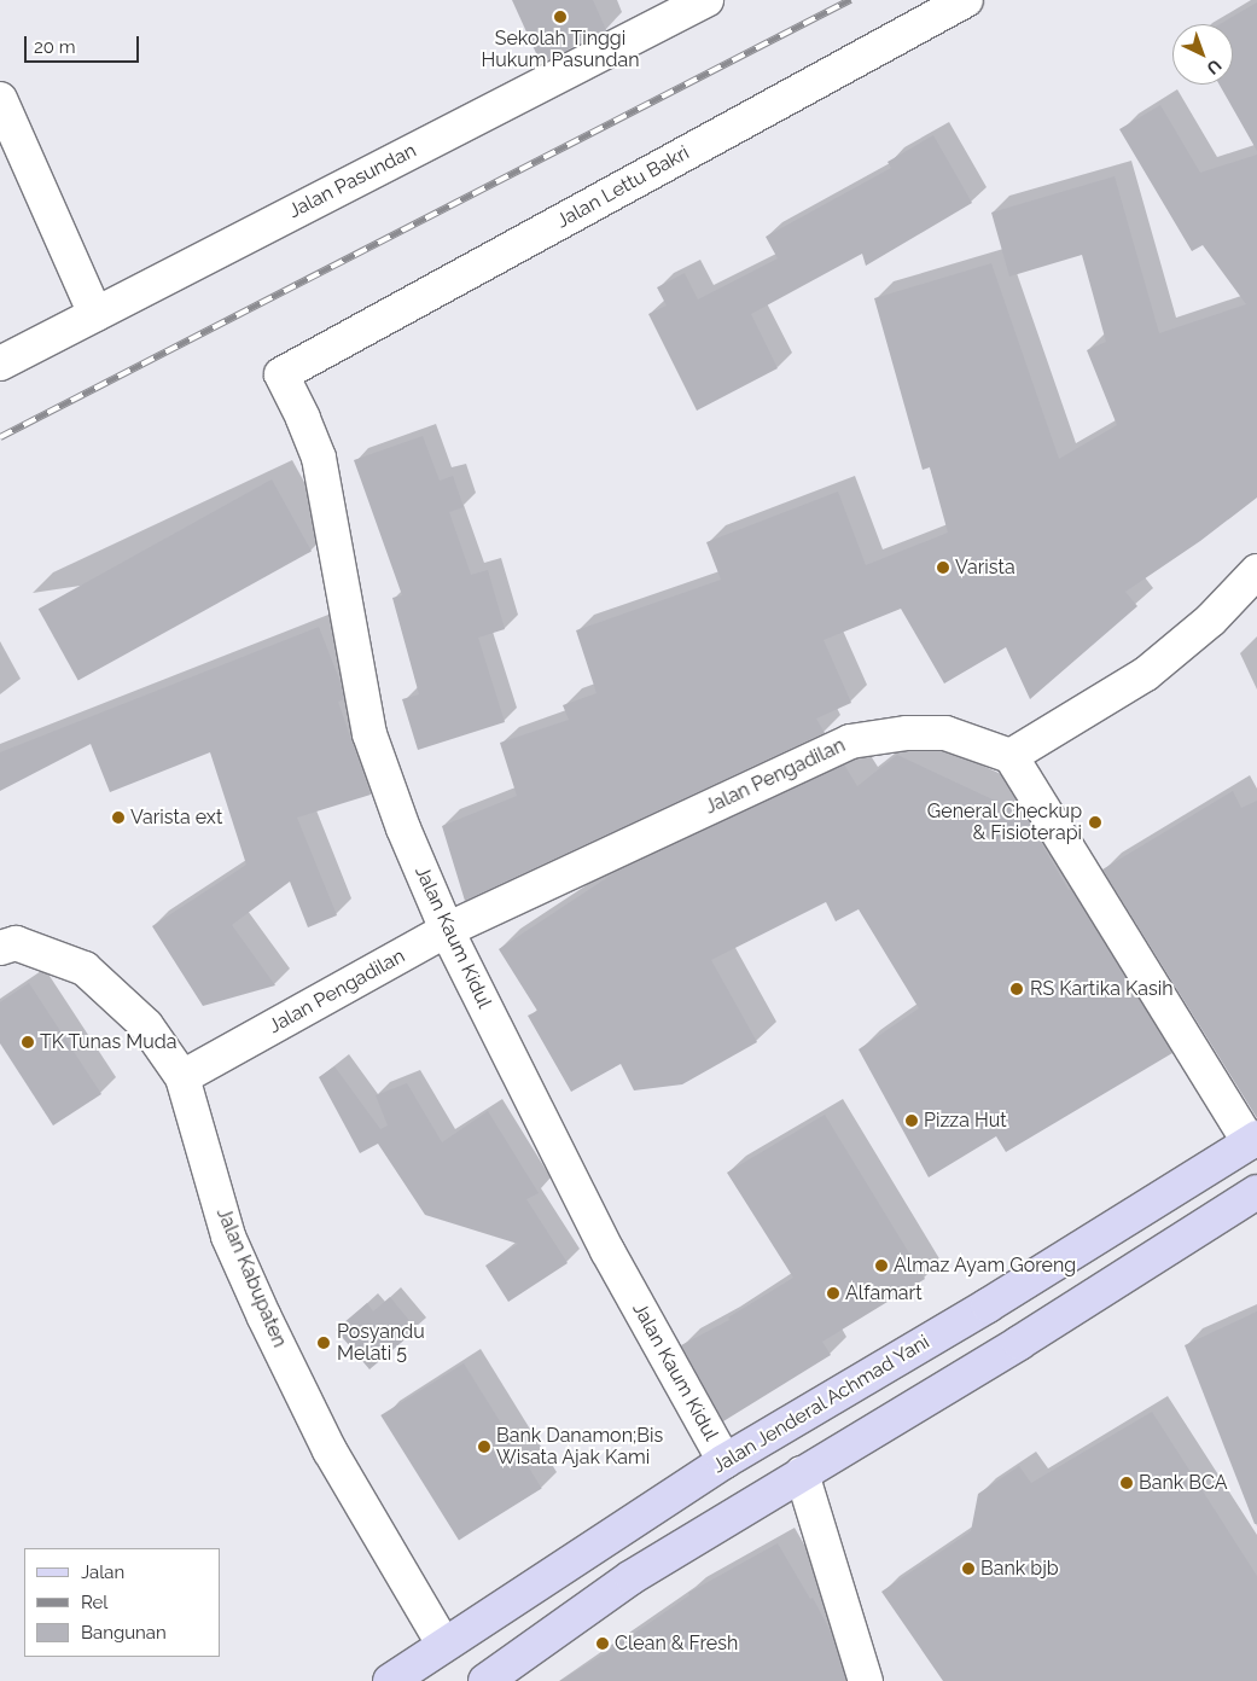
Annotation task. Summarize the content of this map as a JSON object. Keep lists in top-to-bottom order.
{
  "streets": {
    "main road": ["Jalan Jenderal Achmad Yani"],
    "street": [
      "Jalan Pasundan",
      "Jalan Lettu Bakri",
      "Jalan Pengadilan",
      "Jalan Kaum Kidul",
      "Jalan Kabupaten"
    ]
  },
  "crossings": [
    ["Jalan Lettu Bakri", "Jalan Kaum Kidul"],
    ["Jalan Pengadilan", "Jalan Kaum Kidul"],
    ["Jalan Pengadilan", "Jalan Kabupaten"],
    ["Jalan Kaum Kidul", "Jalan Jenderal Achmad Yani"],
    ["Jalan Kabupaten", "Jalan Jenderal Achmad Yani"]
  ],
  "places": [
    "Sekolah Tinggi Hukum Pasundan",
    "Varista",
    "Varista ext",
    "General Checkup & Fisioterapi",
    "RS Kartika Kasih",
    "TK Tunas Muda",
    "Pizza Hut",
    "Almaz Ayam Goreng",
    "Alfamart",
    "Posyandu Melati 5",
    "Bank Danamon;Bis Wisata Ajak Kami",
    "Bank BCA",
    "Bank bjb",
    "Clean & Fresh"
  ],
  "legend": ["Jalan", "Rel", "Bangunan"],
  "scale_bar": "20 m",
  "north": "bottom right"
}
